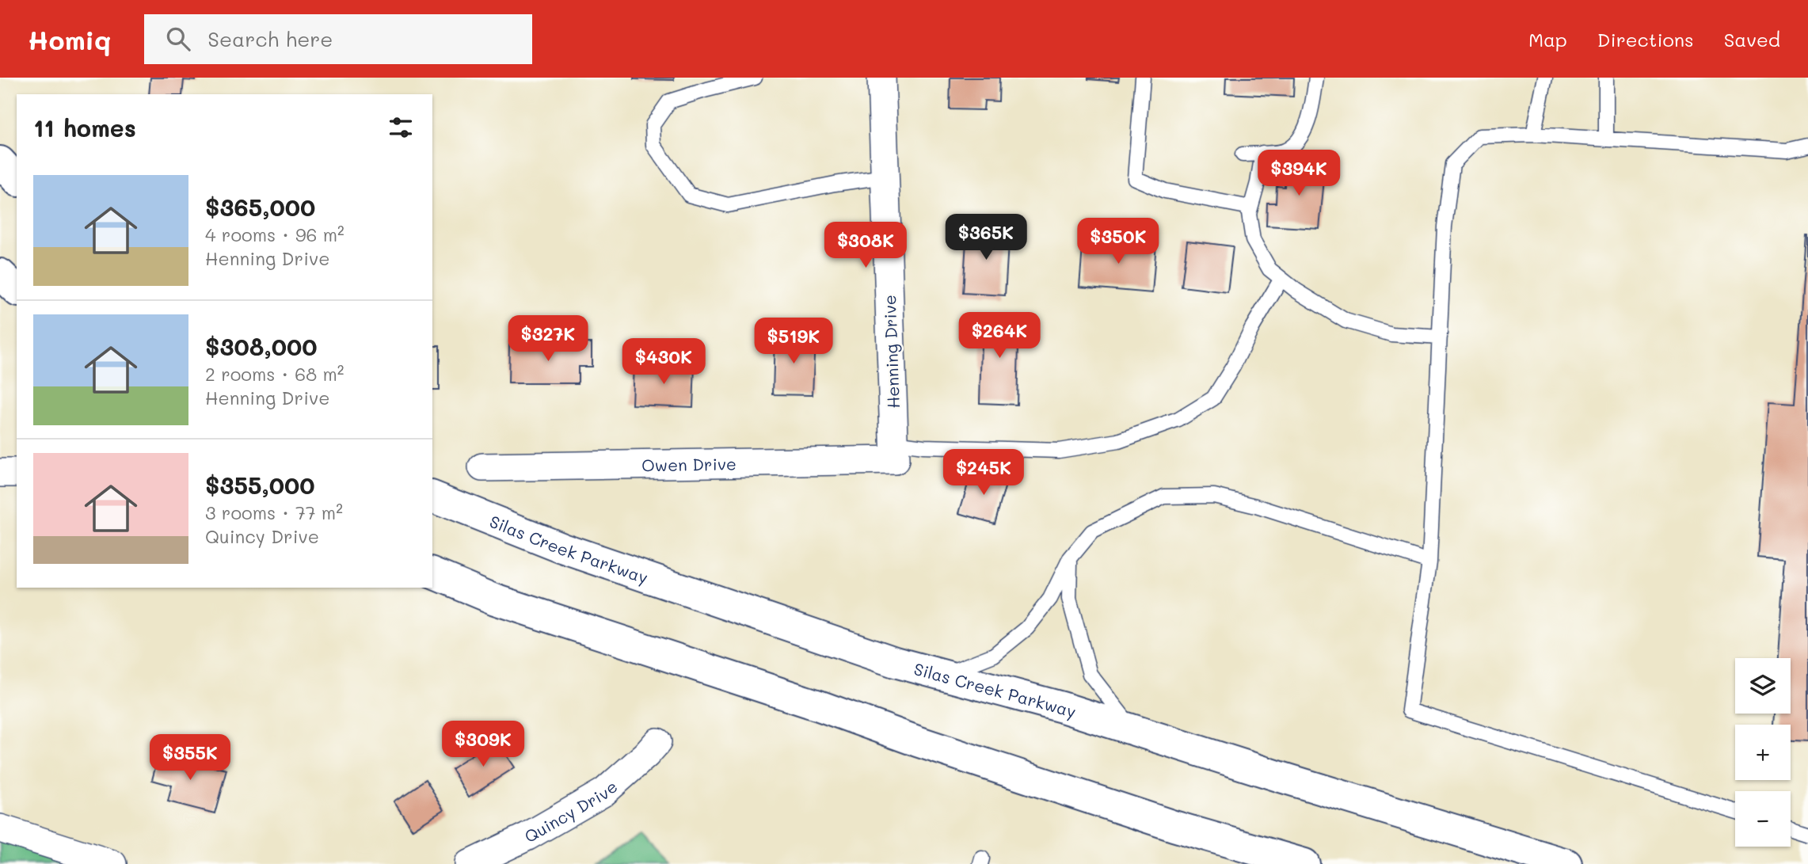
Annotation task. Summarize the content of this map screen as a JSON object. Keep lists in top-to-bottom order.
{
  "streets": {
    "main road": ["Silas Creek Parkway"],
    "street": ["Henning Drive", "Owen Drive", "Quincy Drive"]
  },
  "crossings": [
    ["Henning Drive", "Owen Drive"]
  ],
  "page": {
    "header": "Homiq",
    "search": "Search here",
    "nav": ["Map", "Directions", "Saved"],
    "heading": "11 homes",
    "price": [
      "$394K",
      "$365K",
      "$350K",
      "$308K",
      "$264K",
      "$327K",
      "$519K",
      "$430K",
      "$245K",
      "$309K",
      "$355K"
    ],
    "list": [
      {
        "name": "$365,000",
        "note": "4 rooms · 96 m² · Henning Drive"
      },
      {
        "name": "$308,000",
        "note": "2 rooms · 68 m² · Henning Drive"
      },
      {
        "name": "$355,000",
        "note": "3 rooms · 77 m² · Quincy Drive"
      }
    ],
    "map_buttons": ["+", "−"]
  }
}
